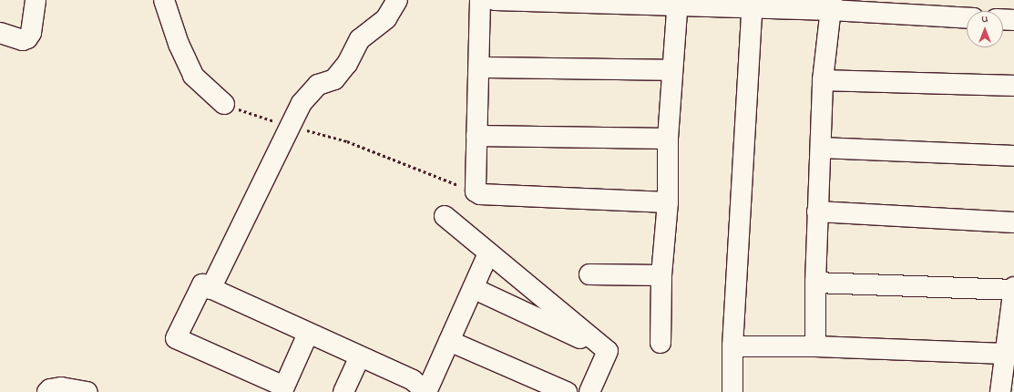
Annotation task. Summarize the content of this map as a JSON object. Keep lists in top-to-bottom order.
{
  "north": "top"
}
